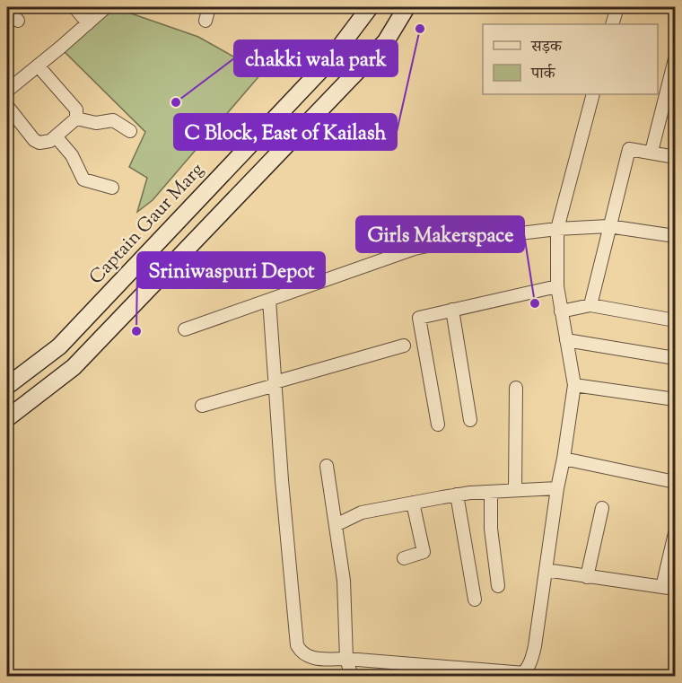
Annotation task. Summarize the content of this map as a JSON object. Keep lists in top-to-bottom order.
{
  "streets": {
    "main road": ["Captain Gaur Marg"]
  },
  "places": [
    "C Block, East of Kailash",
    "chakki wala park",
    "Girls Makerspace",
    "Sriniwaspuri Depot"
  ],
  "legend": ["सड़क", "पार्क"]
}
